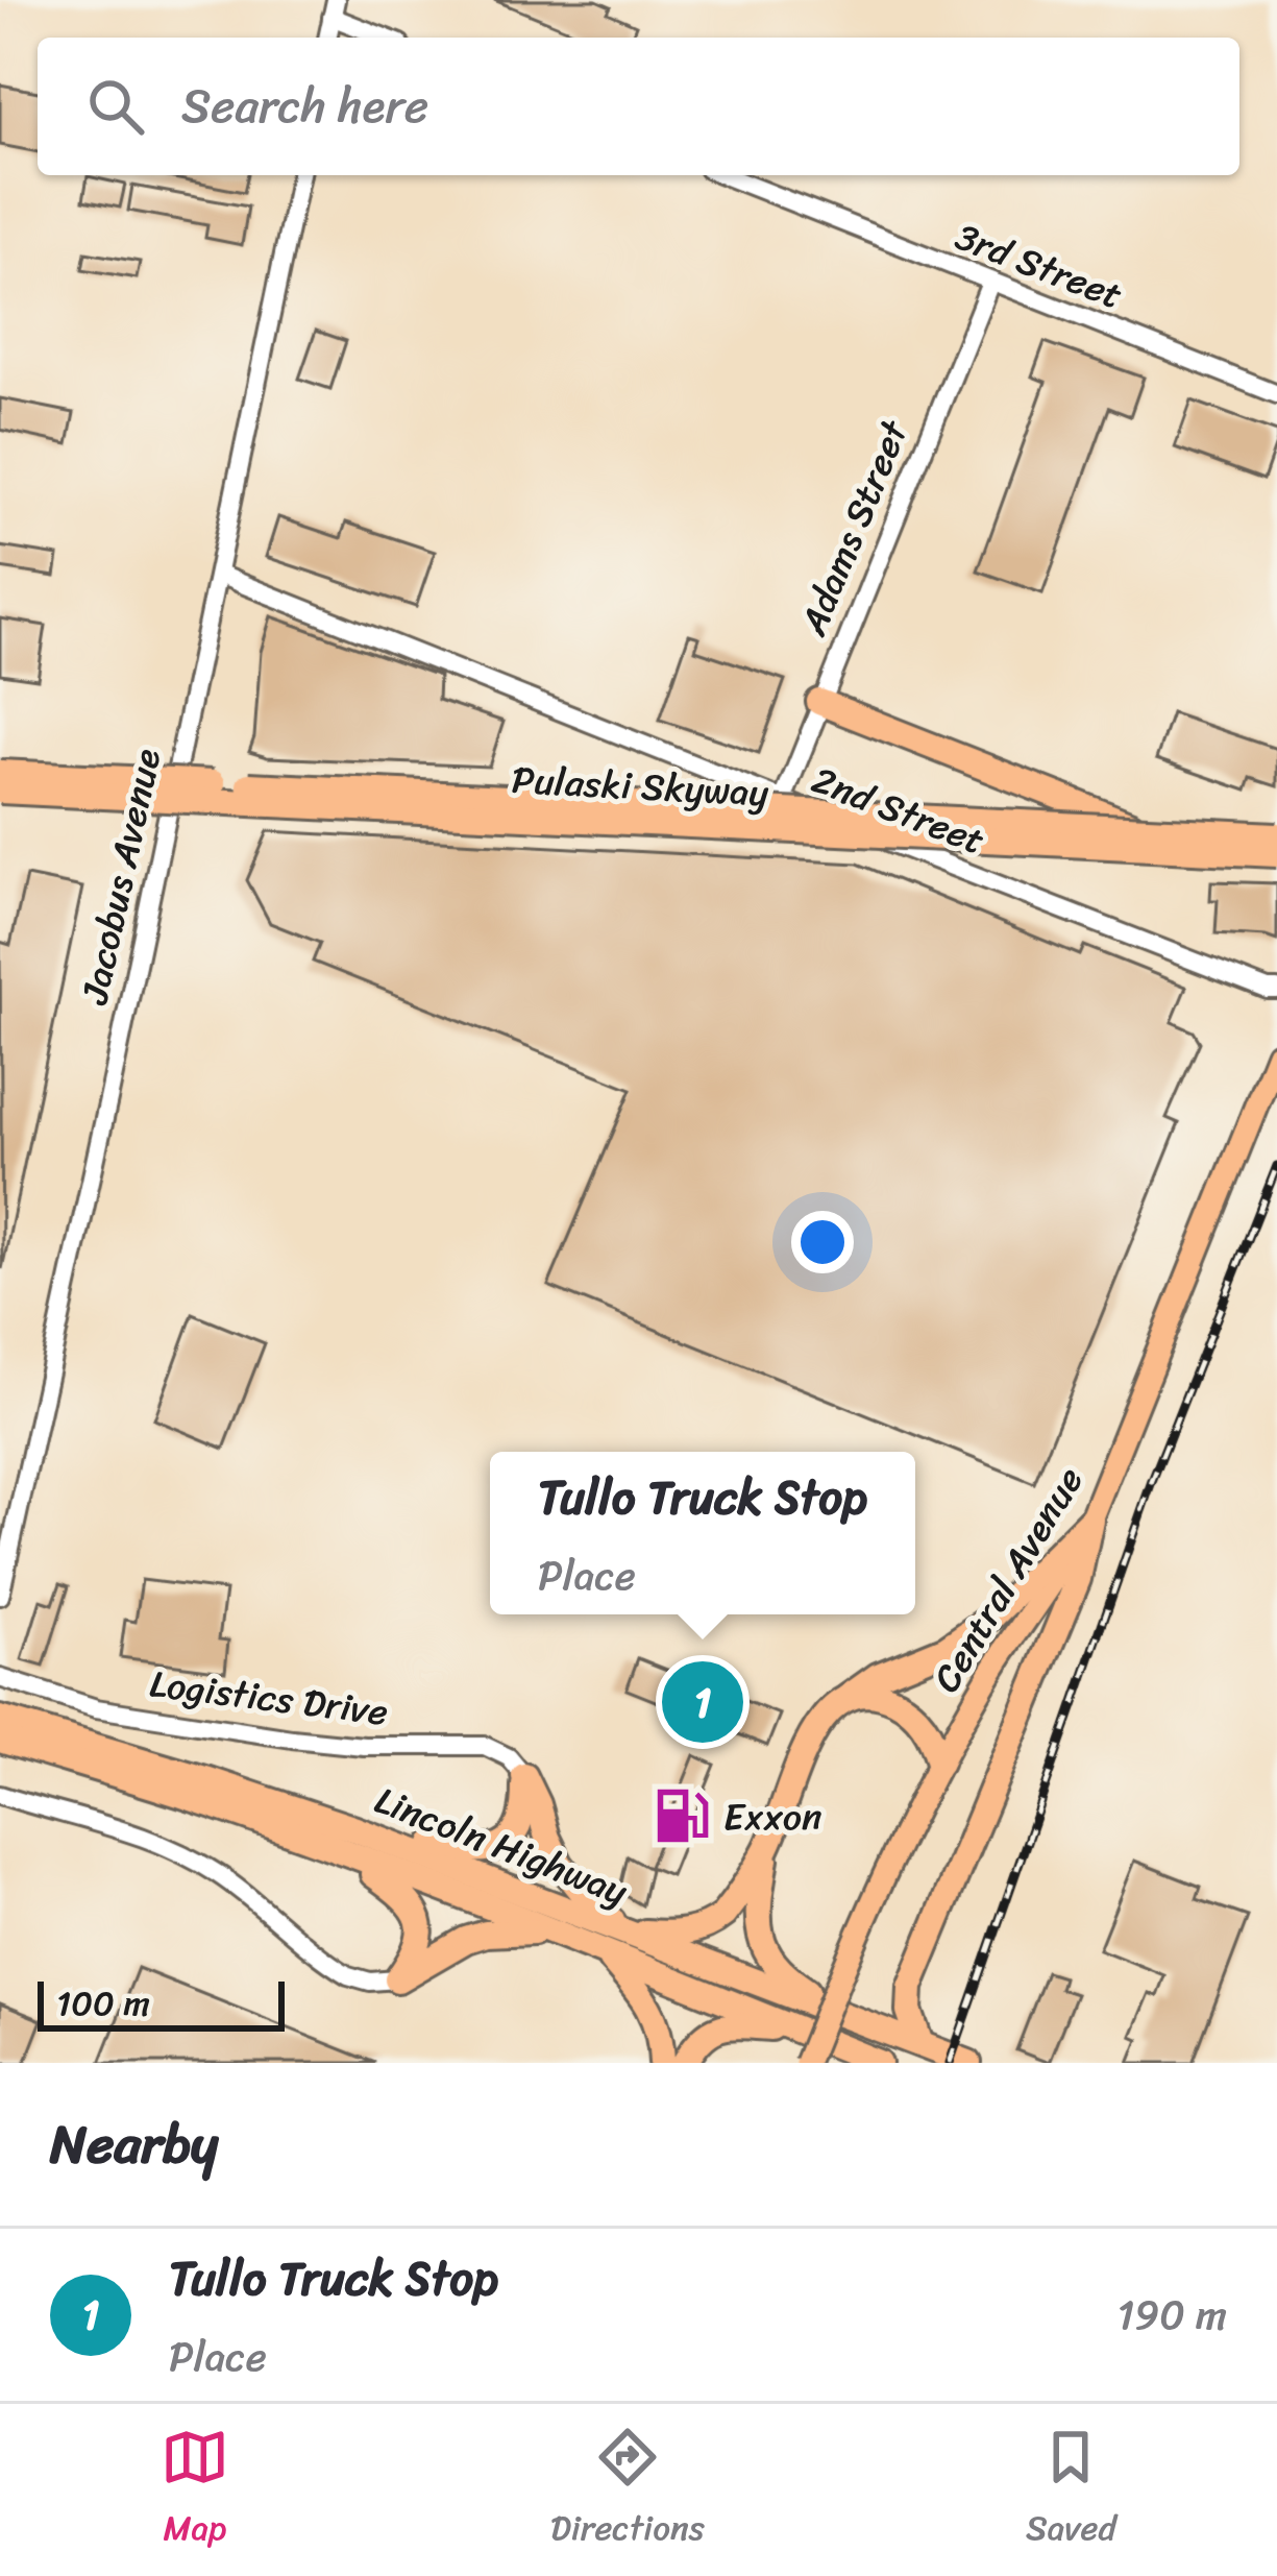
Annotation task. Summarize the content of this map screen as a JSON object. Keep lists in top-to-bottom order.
{
  "streets": {
    "highway": ["Pulaski Skyway", "Lincoln Highway"],
    "main road": ["Central Avenue"],
    "street": [
      "3rd Street",
      "Adams Street",
      "2nd Street",
      "Jacobus Avenue",
      "Logistics Drive"
    ]
  },
  "crossings": [
    ["3rd Street", "Adams Street"],
    ["Adams Street", "2nd Street"],
    ["2nd Street", "Jacobus Avenue"]
  ],
  "places": {
    "fuel station": ["Exxon"]
  },
  "scale_bar": "100 m",
  "page": {
    "search": "Search here",
    "popup": ["Tullo Truck Stop", "Place"],
    "pins": "1",
    "scale": "100 m",
    "heading": "Nearby",
    "list": [
      {
        "mark": "1",
        "name": "Tullo Truck Stop",
        "note": "Place",
        "value": "190 m"
      }
    ],
    "nav": ["Map", "Directions", "Saved"]
  }
}
